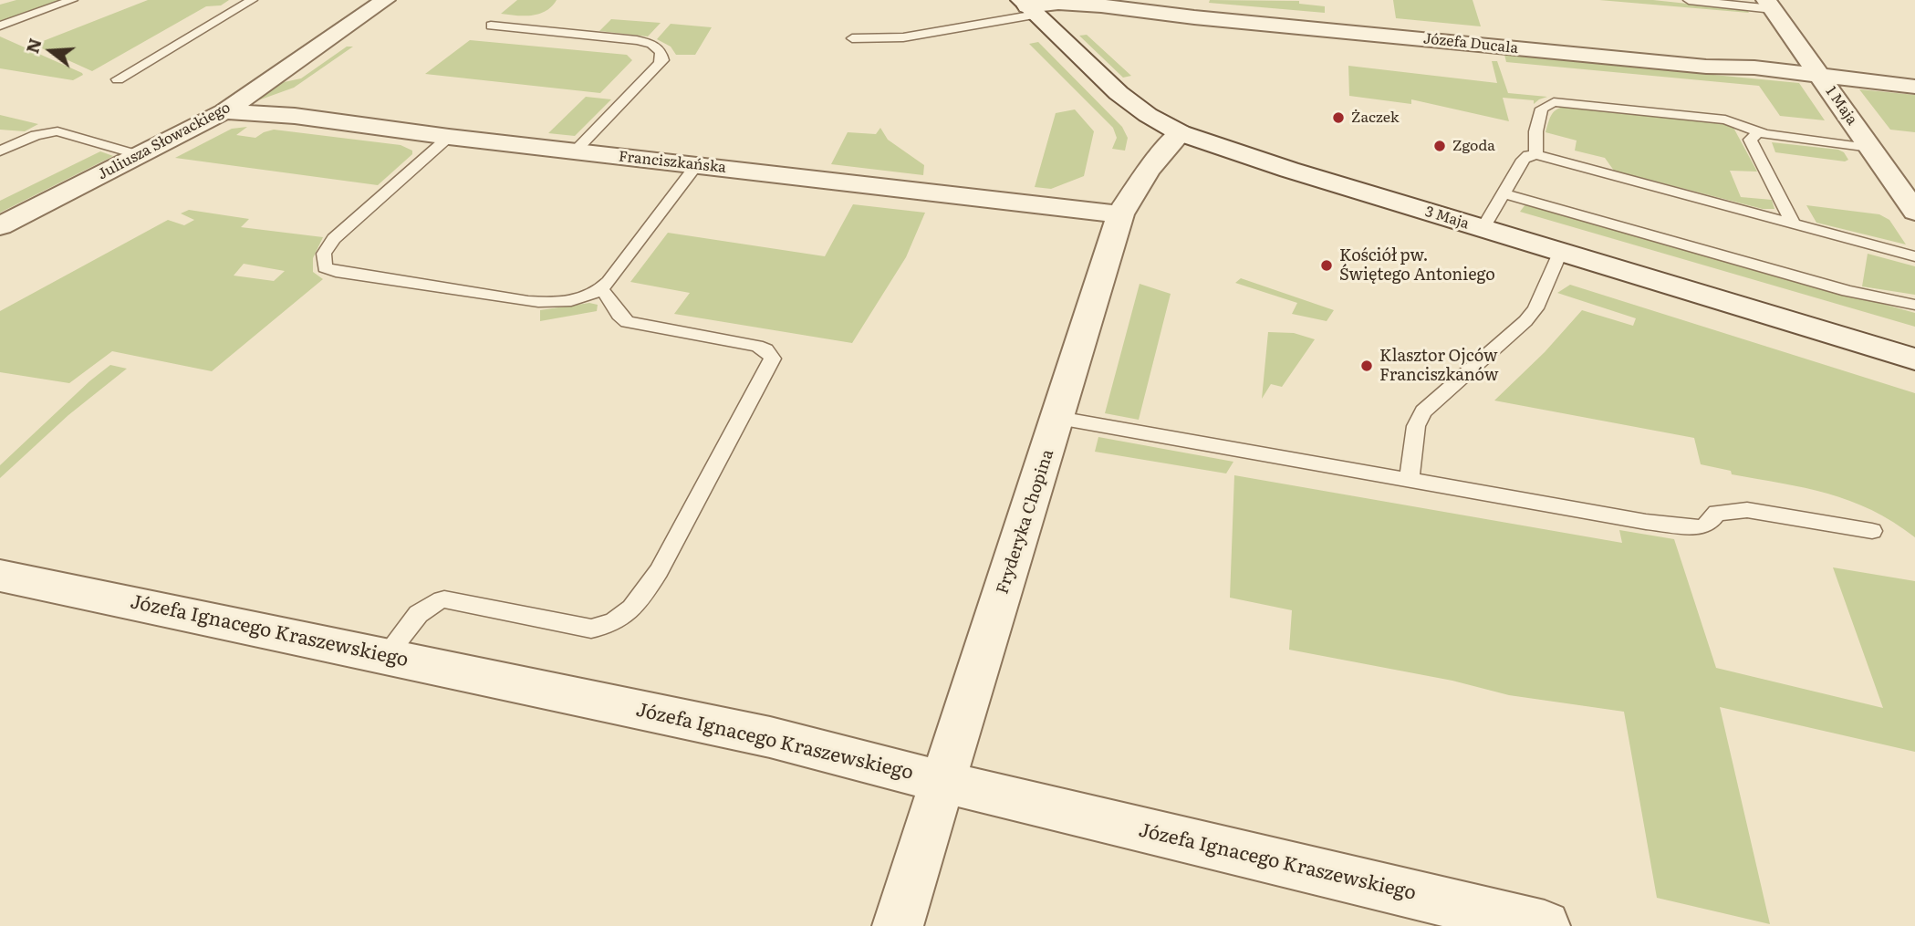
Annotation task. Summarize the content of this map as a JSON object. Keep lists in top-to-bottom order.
{
  "streets": {
    "street": [
      "Józefa Ducala",
      "1 Maja",
      "Juliusza Słowackiego",
      "Franciszkańska",
      "3 Maja",
      "Fryderyka Chopina",
      "Józefa Ignacego Kraszewskiego"
    ]
  },
  "crossings": [
    ["Józefa Ducala", "1 Maja"],
    ["Józefa Ducala", "3 Maja"],
    ["Juliusza Słowackiego", "Franciszkańska"],
    ["Franciszkańska", "Fryderyka Chopina"],
    ["3 Maja", "Fryderyka Chopina"],
    ["Fryderyka Chopina", "Józefa Ignacego Kraszewskiego"]
  ],
  "places": [
    "Żaczek",
    "Zgoda",
    "Kościół pw. Świętego Antoniego",
    "Klasztor Ojców Franciszkanów"
  ],
  "north": "left"
}
